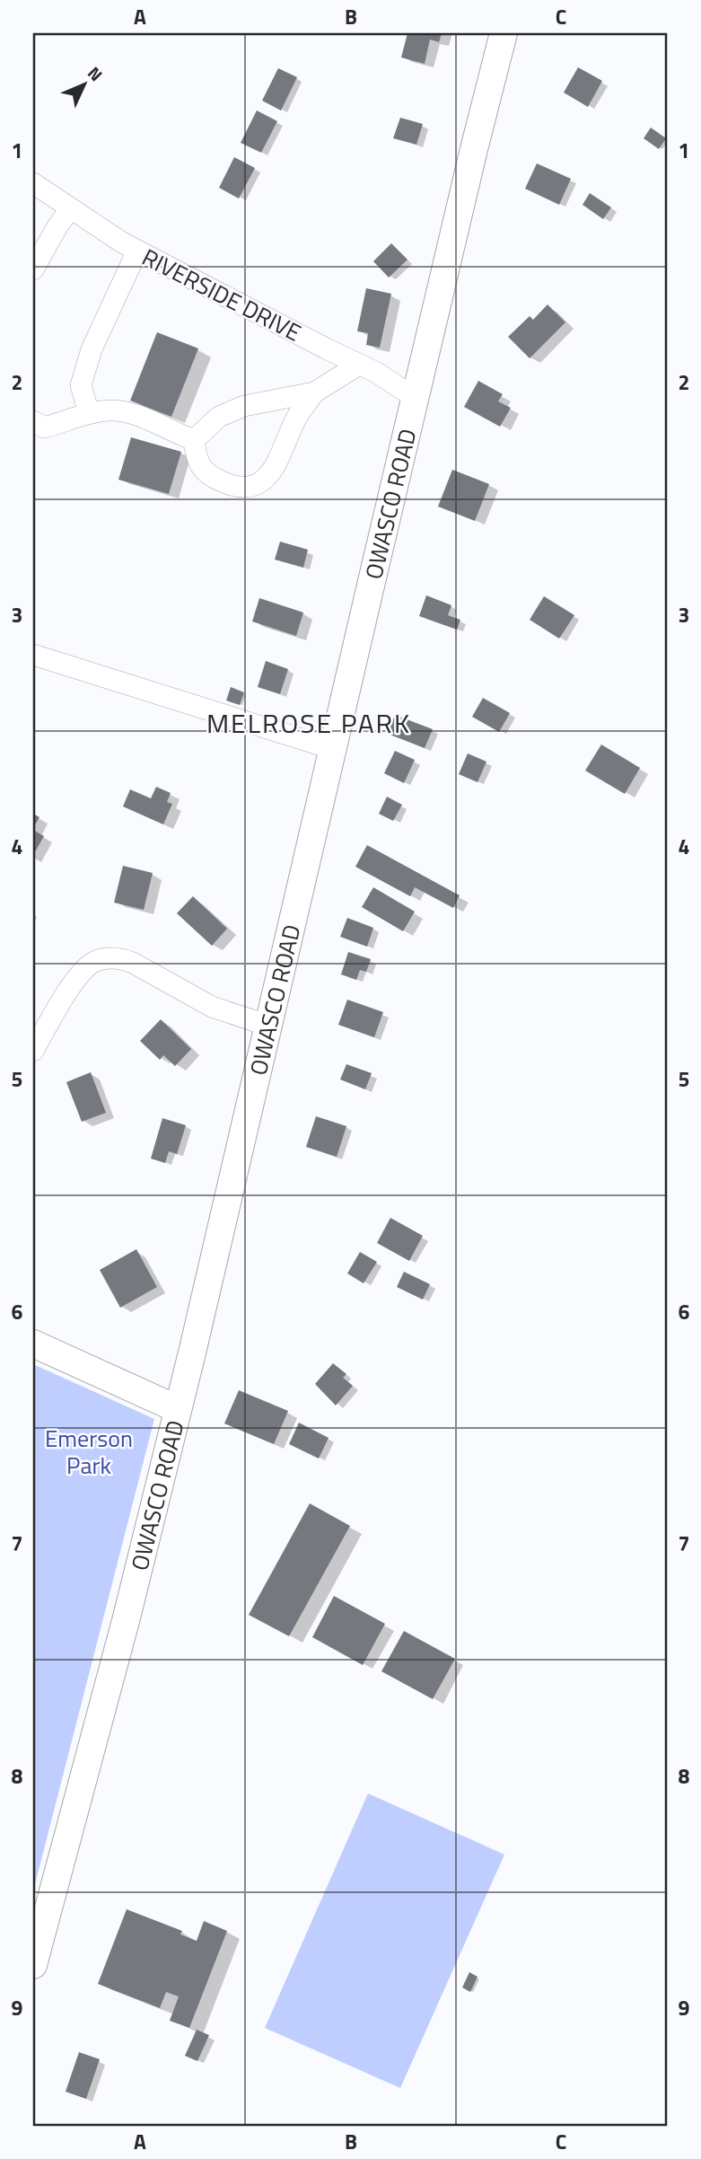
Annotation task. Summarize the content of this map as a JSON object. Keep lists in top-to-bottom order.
{
  "streets": {
    "main road": ["OWASCO ROAD"],
    "street": ["RIVERSIDE DRIVE"]
  },
  "crossings": [
    ["RIVERSIDE DRIVE", "OWASCO ROAD"]
  ],
  "districts": ["MELROSE PARK"],
  "parks": ["Emerson Park"],
  "north": "top right",
  "grid": {
    "columns": ["A", "B", "C"],
    "rows": [
      "1",
      "2",
      "3",
      "4",
      "5",
      "6",
      "7",
      "8",
      "9"
    ]
  }
}
